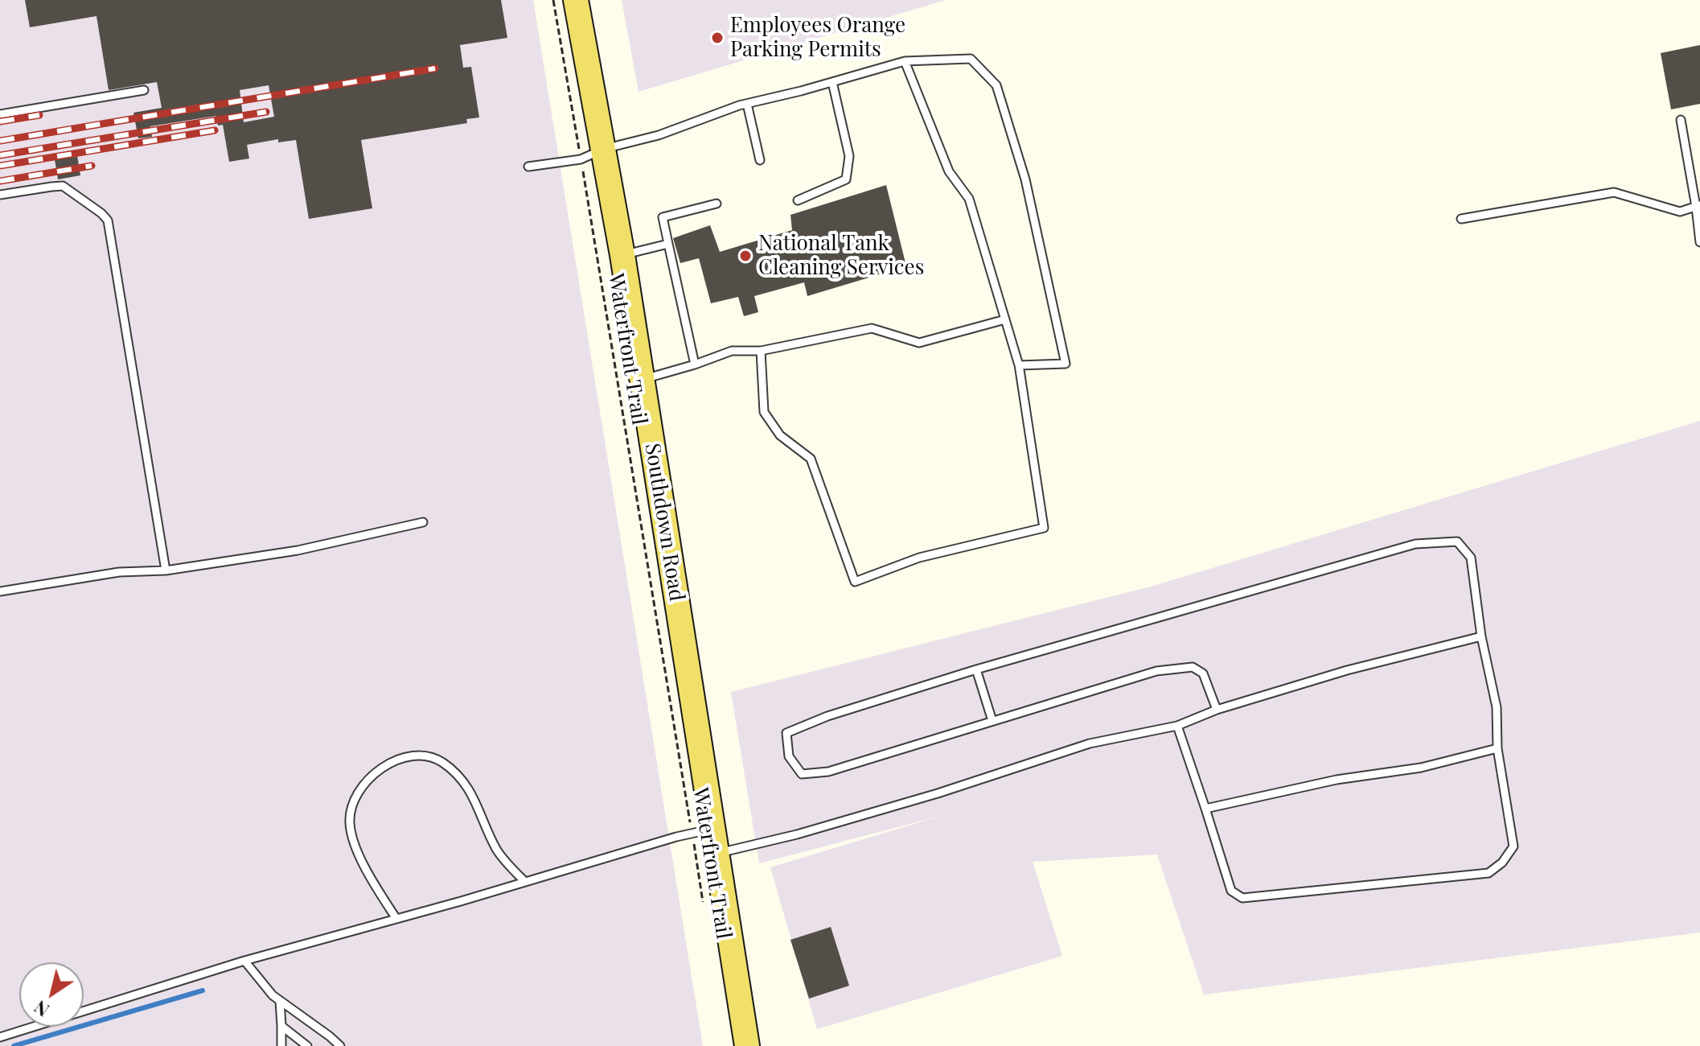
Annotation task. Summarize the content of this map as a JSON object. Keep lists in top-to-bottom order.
{
  "streets": {
    "main road": ["Southdown Road"],
    "path": ["Waterfront Trail"]
  },
  "crossings": [
    ["Waterfront Trail", "Southdown Road"]
  ],
  "places": ["Employees Orange Parking Permits", "National Tank Cleaning Services"],
  "north": "bottom left"
}
